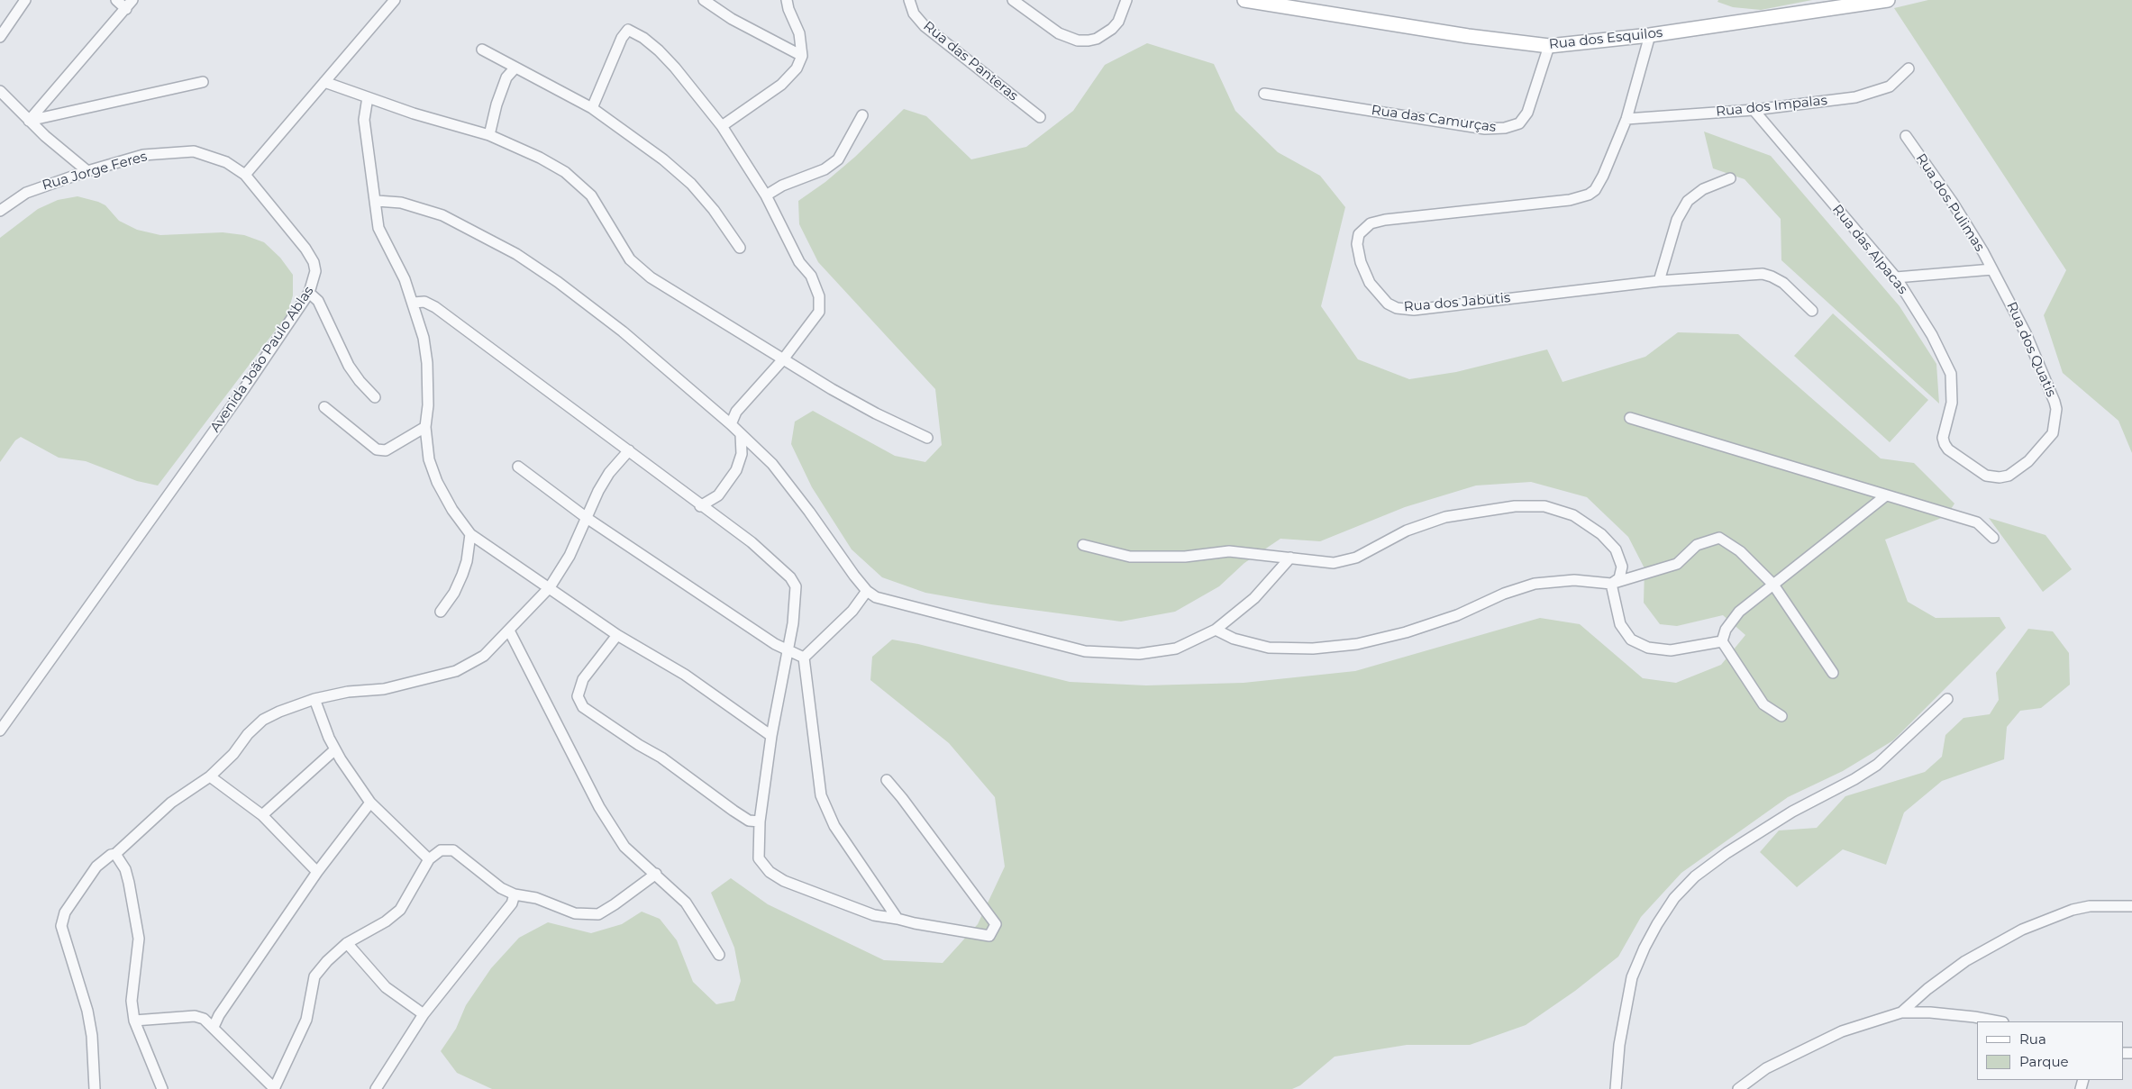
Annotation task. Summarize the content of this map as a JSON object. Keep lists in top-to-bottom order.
{
  "streets": {
    "street": [
      "Rua dos Esquilos",
      "Rua das Panteras",
      "Rua dos Impalas",
      "Rua das Camurças",
      "Rua Jorge Feres",
      "Rua dos Pulimas",
      "Rua das Alpacas",
      "Rua dos Jabutis",
      "Rua dos Quatis",
      "Avenida João Paulo Ablas"
    ]
  },
  "crossings": [
    ["Rua dos Esquilos", "Rua das Camurças"],
    ["Rua dos Esquilos", "Rua dos Jabutis"],
    ["Rua dos Impalas", "Rua das Alpacas"],
    ["Rua dos Impalas", "Rua dos Jabutis"],
    ["Rua Jorge Feres", "Avenida João Paulo Ablas"],
    ["Rua dos Pulimas", "Rua dos Quatis"],
    ["Rua das Alpacas", "Rua dos Quatis"]
  ],
  "legend": ["Rua", "Parque"]
}
